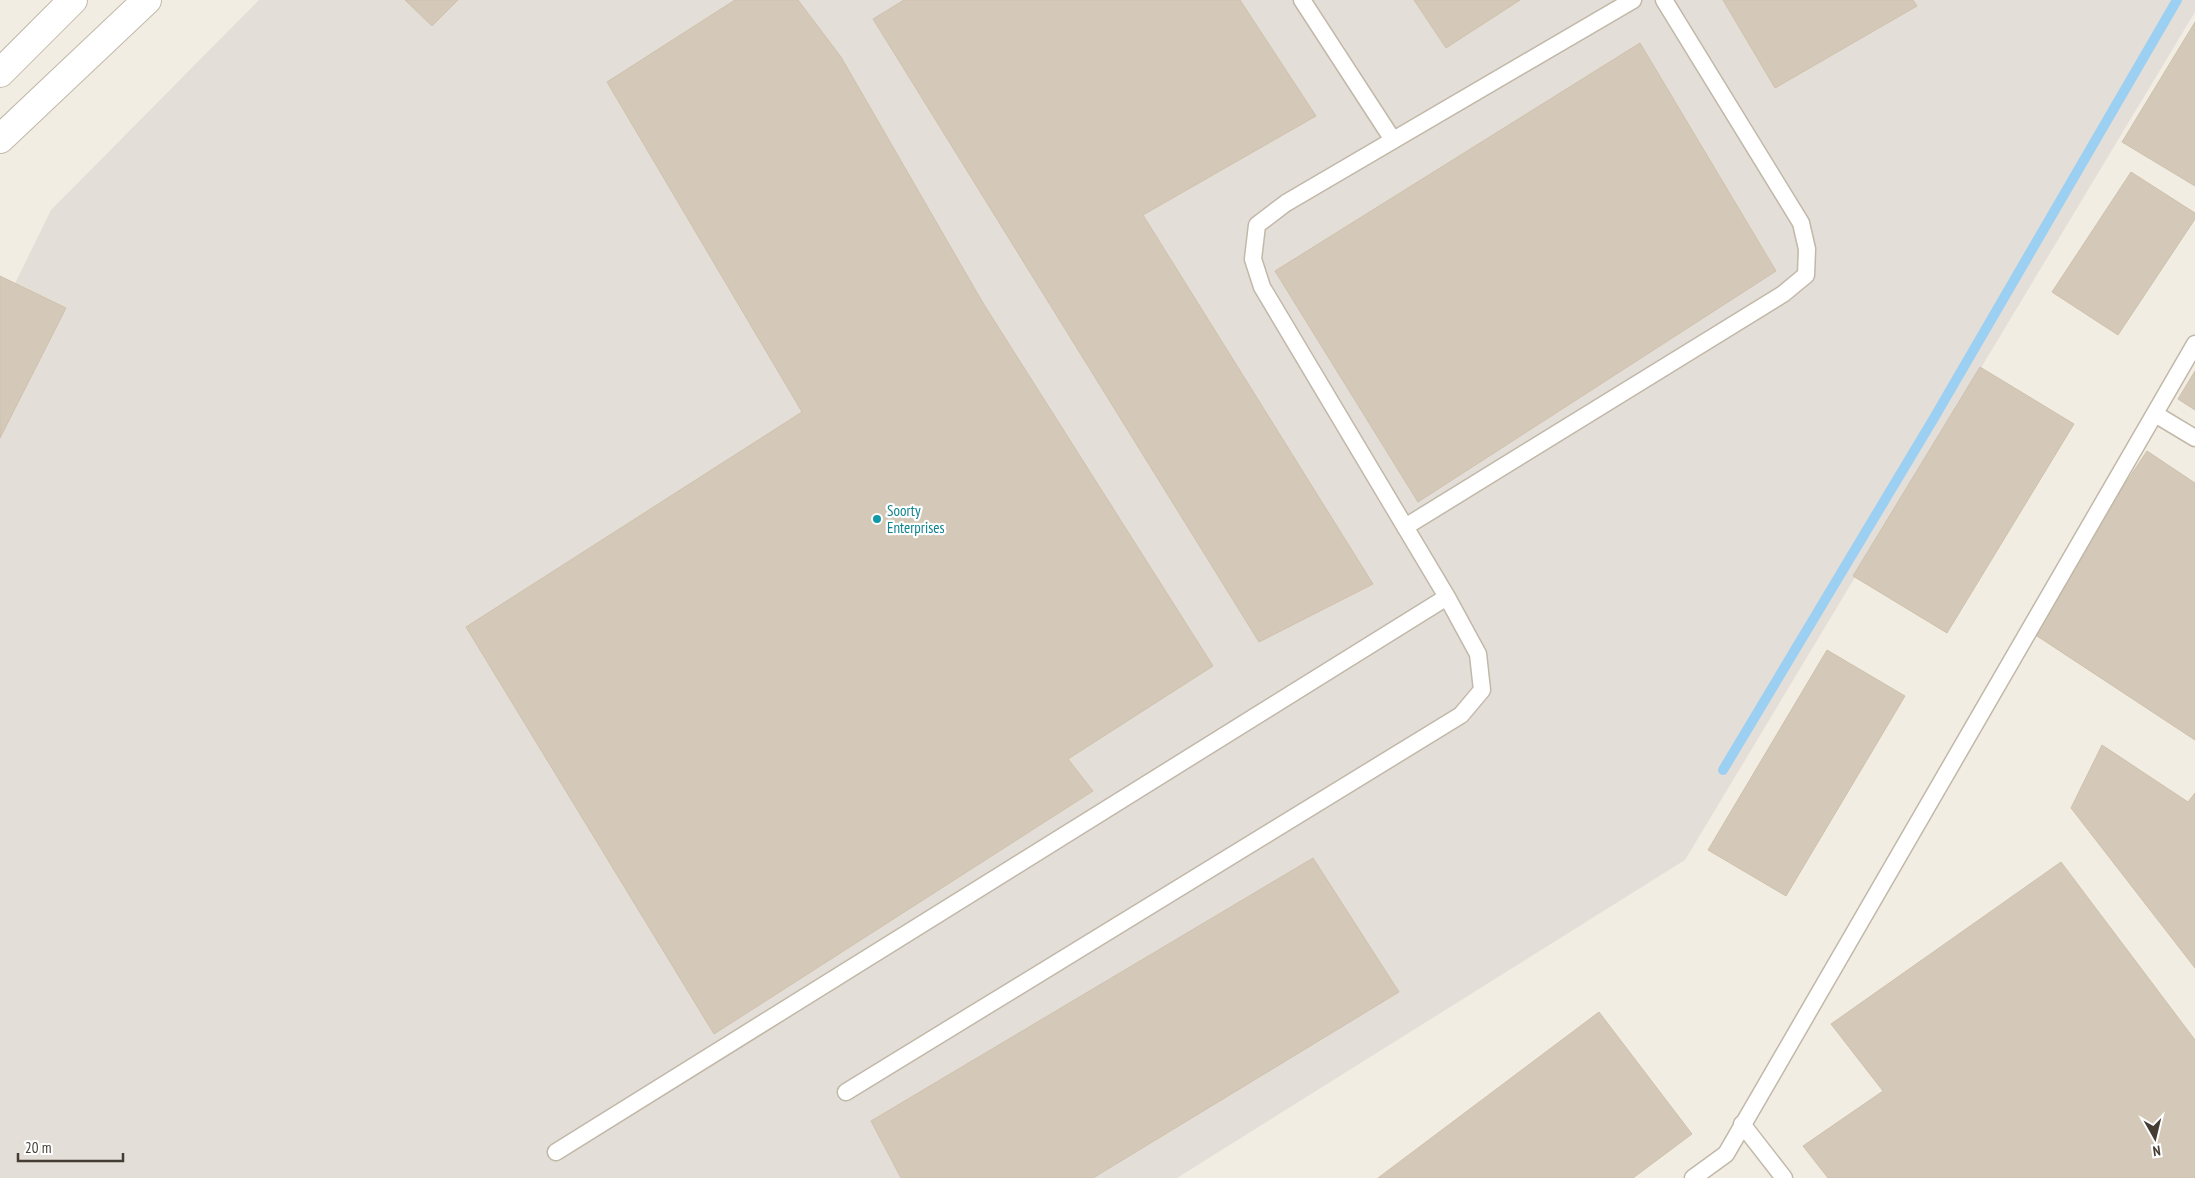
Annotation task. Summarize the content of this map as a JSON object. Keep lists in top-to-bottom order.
{
  "places": ["Soorty Enterprises"],
  "scale_bar": "20 m",
  "north": "bottom"
}
